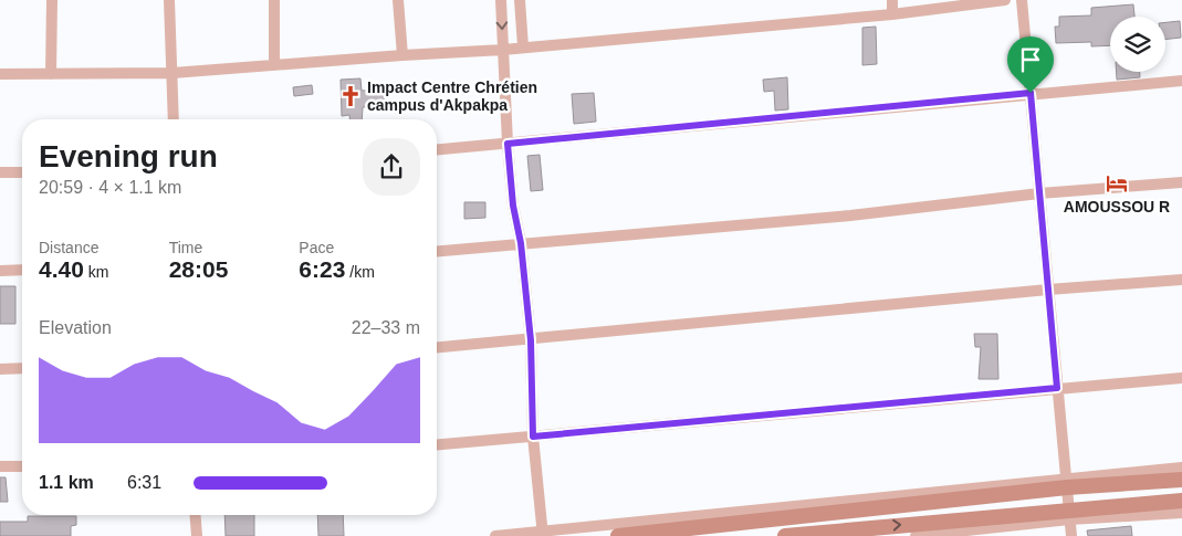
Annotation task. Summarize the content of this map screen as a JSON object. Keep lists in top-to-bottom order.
{
  "places": {
    "church": ["Impact Centre Chrétien campus d'Akpakpa"],
    "hotel": ["AMOUSSOU R"]
  },
  "page": {
    "heading": ["Evening run", "20:59 · 4 × 1.1 km"],
    "stats": [
      ["Distance", "4.40 km"],
      ["Time", "28:05"],
      ["Pace", "6:23 /km"]
    ],
    "chart": ["Elevation", "22–33 m"],
    "list": [
      {
        "name": "1.1 km",
        "note": "6:31"
      }
    ]
  }
}
